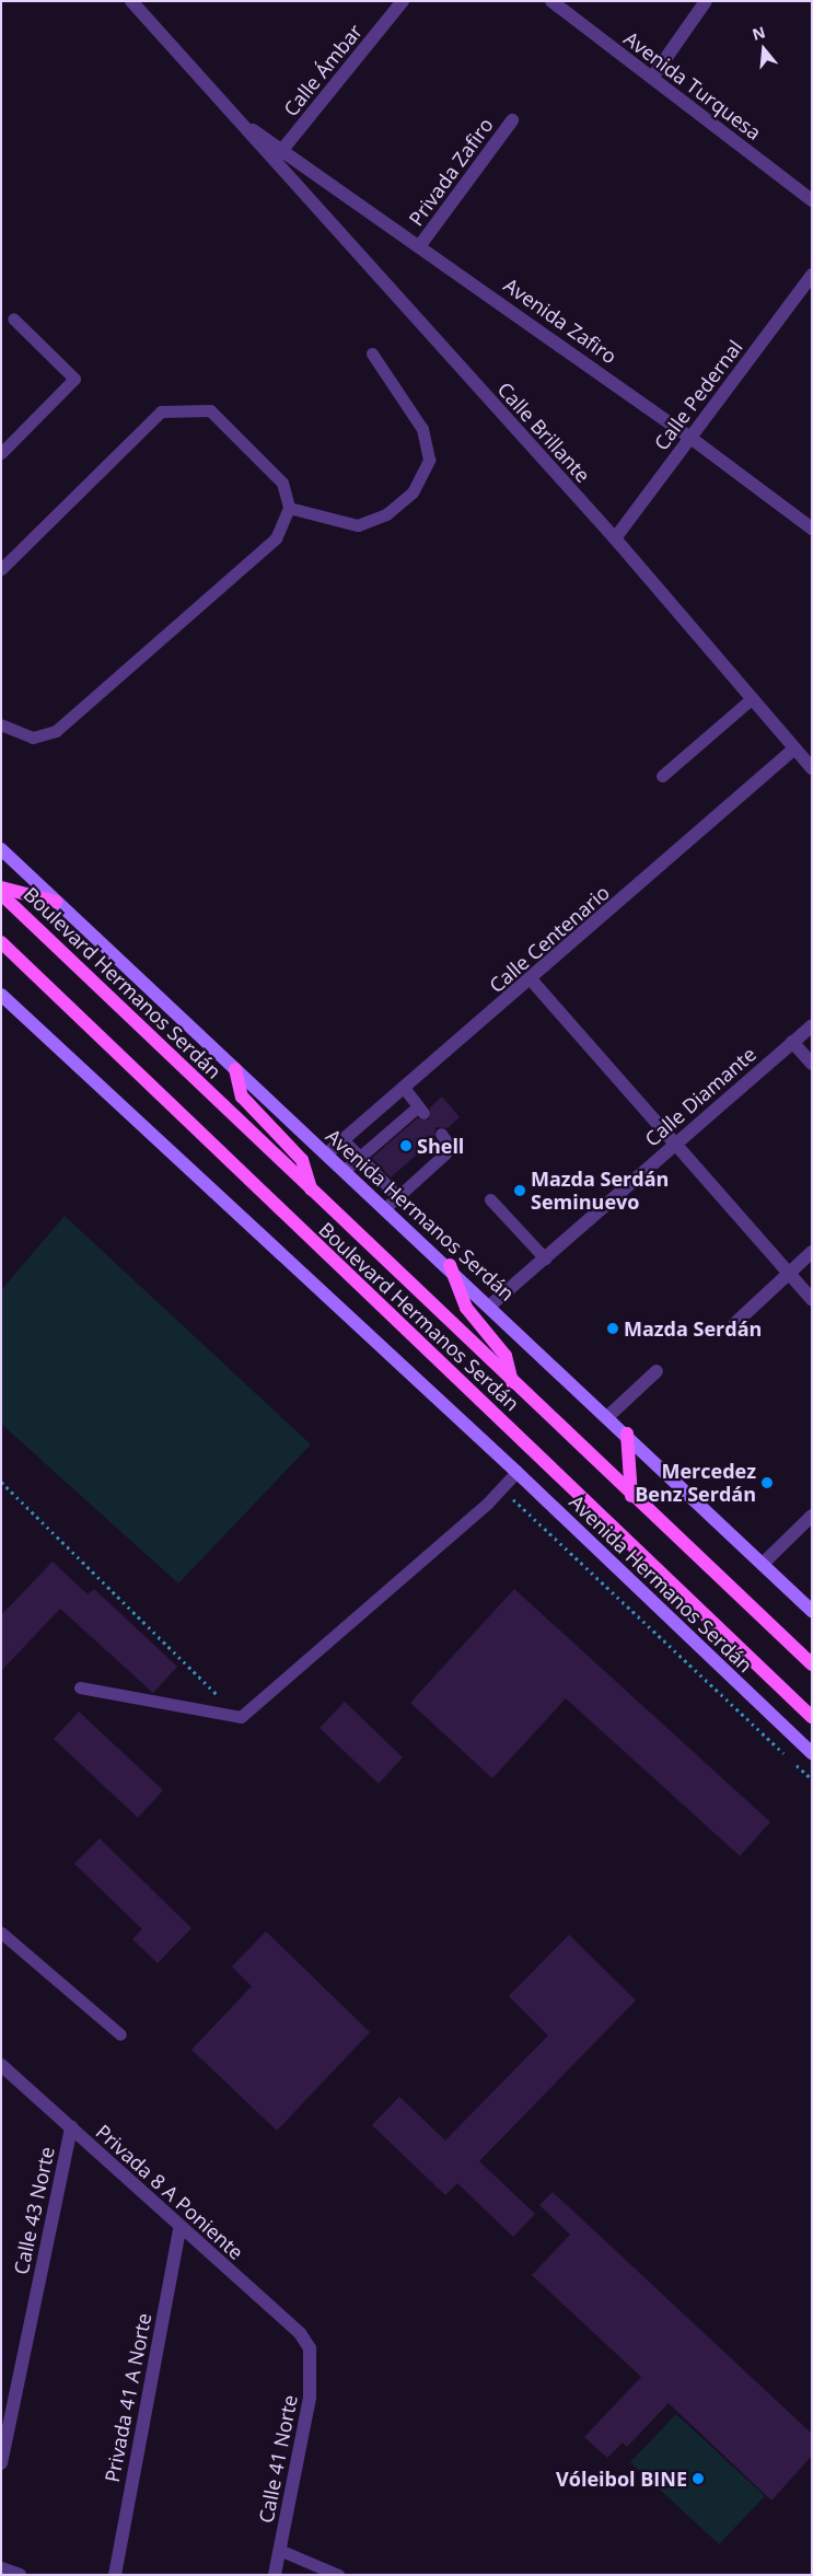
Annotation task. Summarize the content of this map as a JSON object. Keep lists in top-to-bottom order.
{
  "streets": {
    "main road": ["Boulevard Hermanos Serdán", "Avenida Hermanos Serdán"],
    "street": [
      "Calle Ámbar",
      "Avenida Turquesa",
      "Privada Zafiro",
      "Avenida Zafiro",
      "Calle Pedernal",
      "Calle Brillante",
      "Calle Centenario",
      "Calle Diamante",
      "Privada 8 A Poniente",
      "Calle 43 Norte",
      "Privada 41 A Norte",
      "Calle 41 Norte"
    ]
  },
  "crossings": [
    ["Calle Ámbar", "Avenida Zafiro"],
    ["Calle Ámbar", "Calle Brillante"],
    ["Privada Zafiro", "Avenida Zafiro"],
    ["Avenida Zafiro", "Calle Pedernal"],
    ["Avenida Zafiro", "Calle Brillante"],
    ["Calle Pedernal", "Calle Brillante"],
    ["Calle Brillante", "Calle Centenario"],
    ["Calle Centenario", "Avenida Hermanos Serdán"],
    ["Calle Diamante", "Avenida Hermanos Serdán"],
    ["Privada 8 A Poniente", "Calle 43 Norte"],
    ["Privada 8 A Poniente", "Privada 41 A Norte"],
    ["Privada 8 A Poniente", "Calle 41 Norte"]
  ],
  "places": [
    "Shell",
    "Mazda Serdán Seminuevo",
    "Mazda Serdán",
    "Mercedez Benz Serdán",
    "Vóleibol BINE"
  ],
  "north": "top"
}
